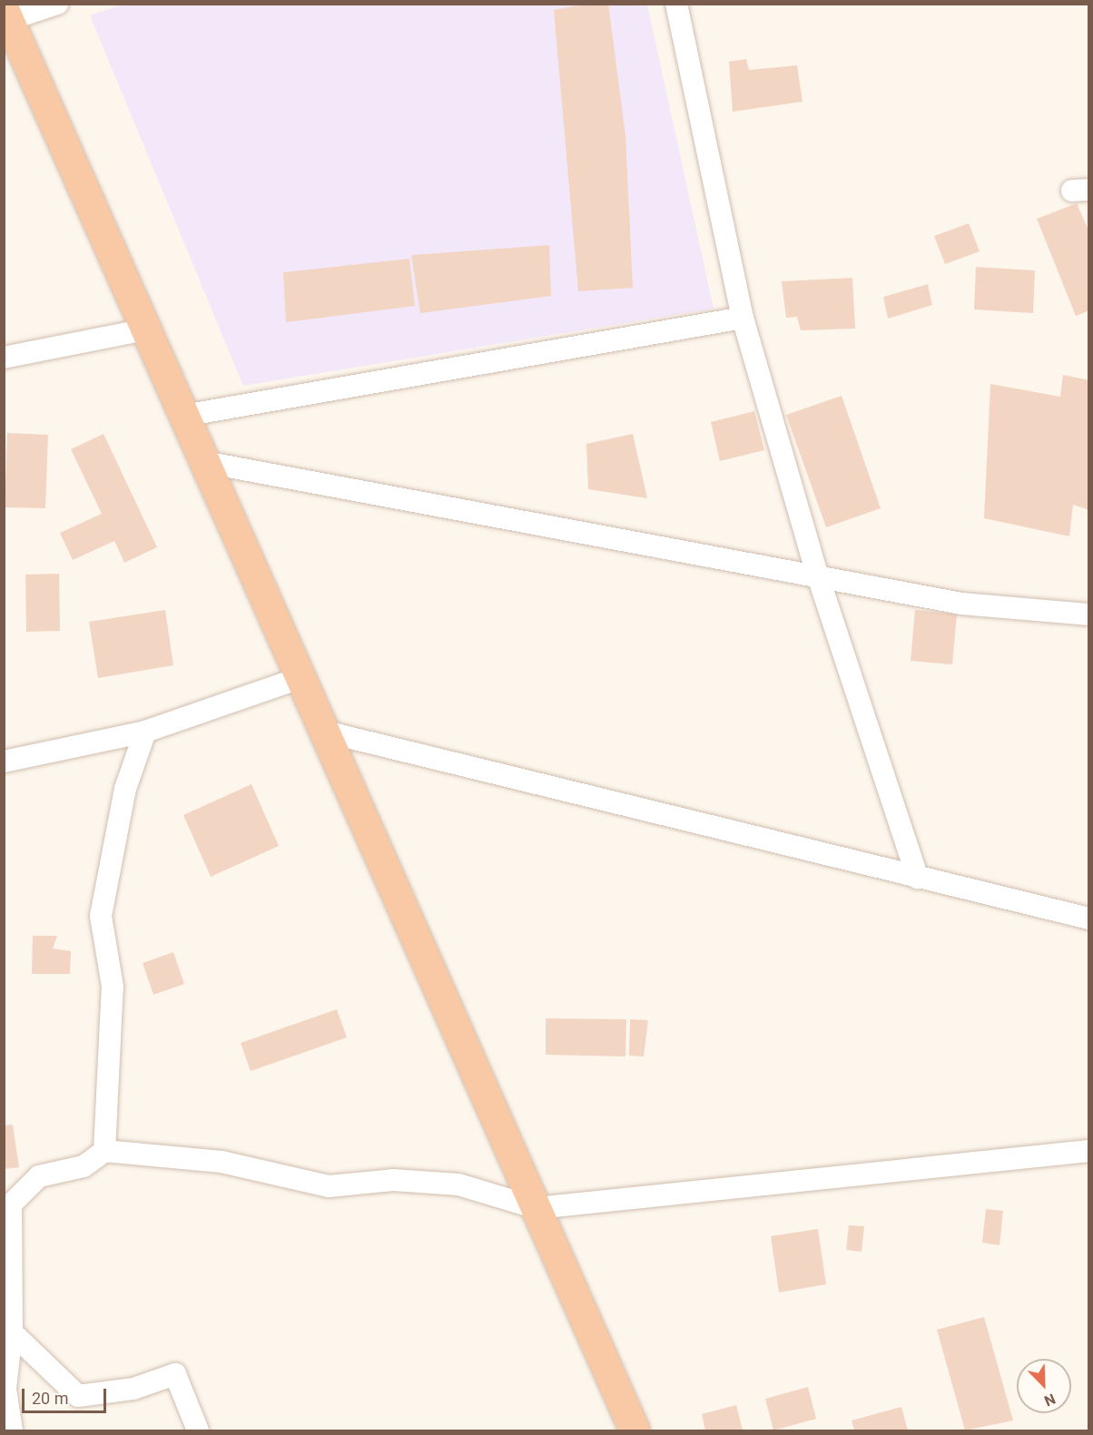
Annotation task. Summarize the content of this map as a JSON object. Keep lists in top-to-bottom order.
{
  "scale_bar": "20 m",
  "north": "bottom right"
}
